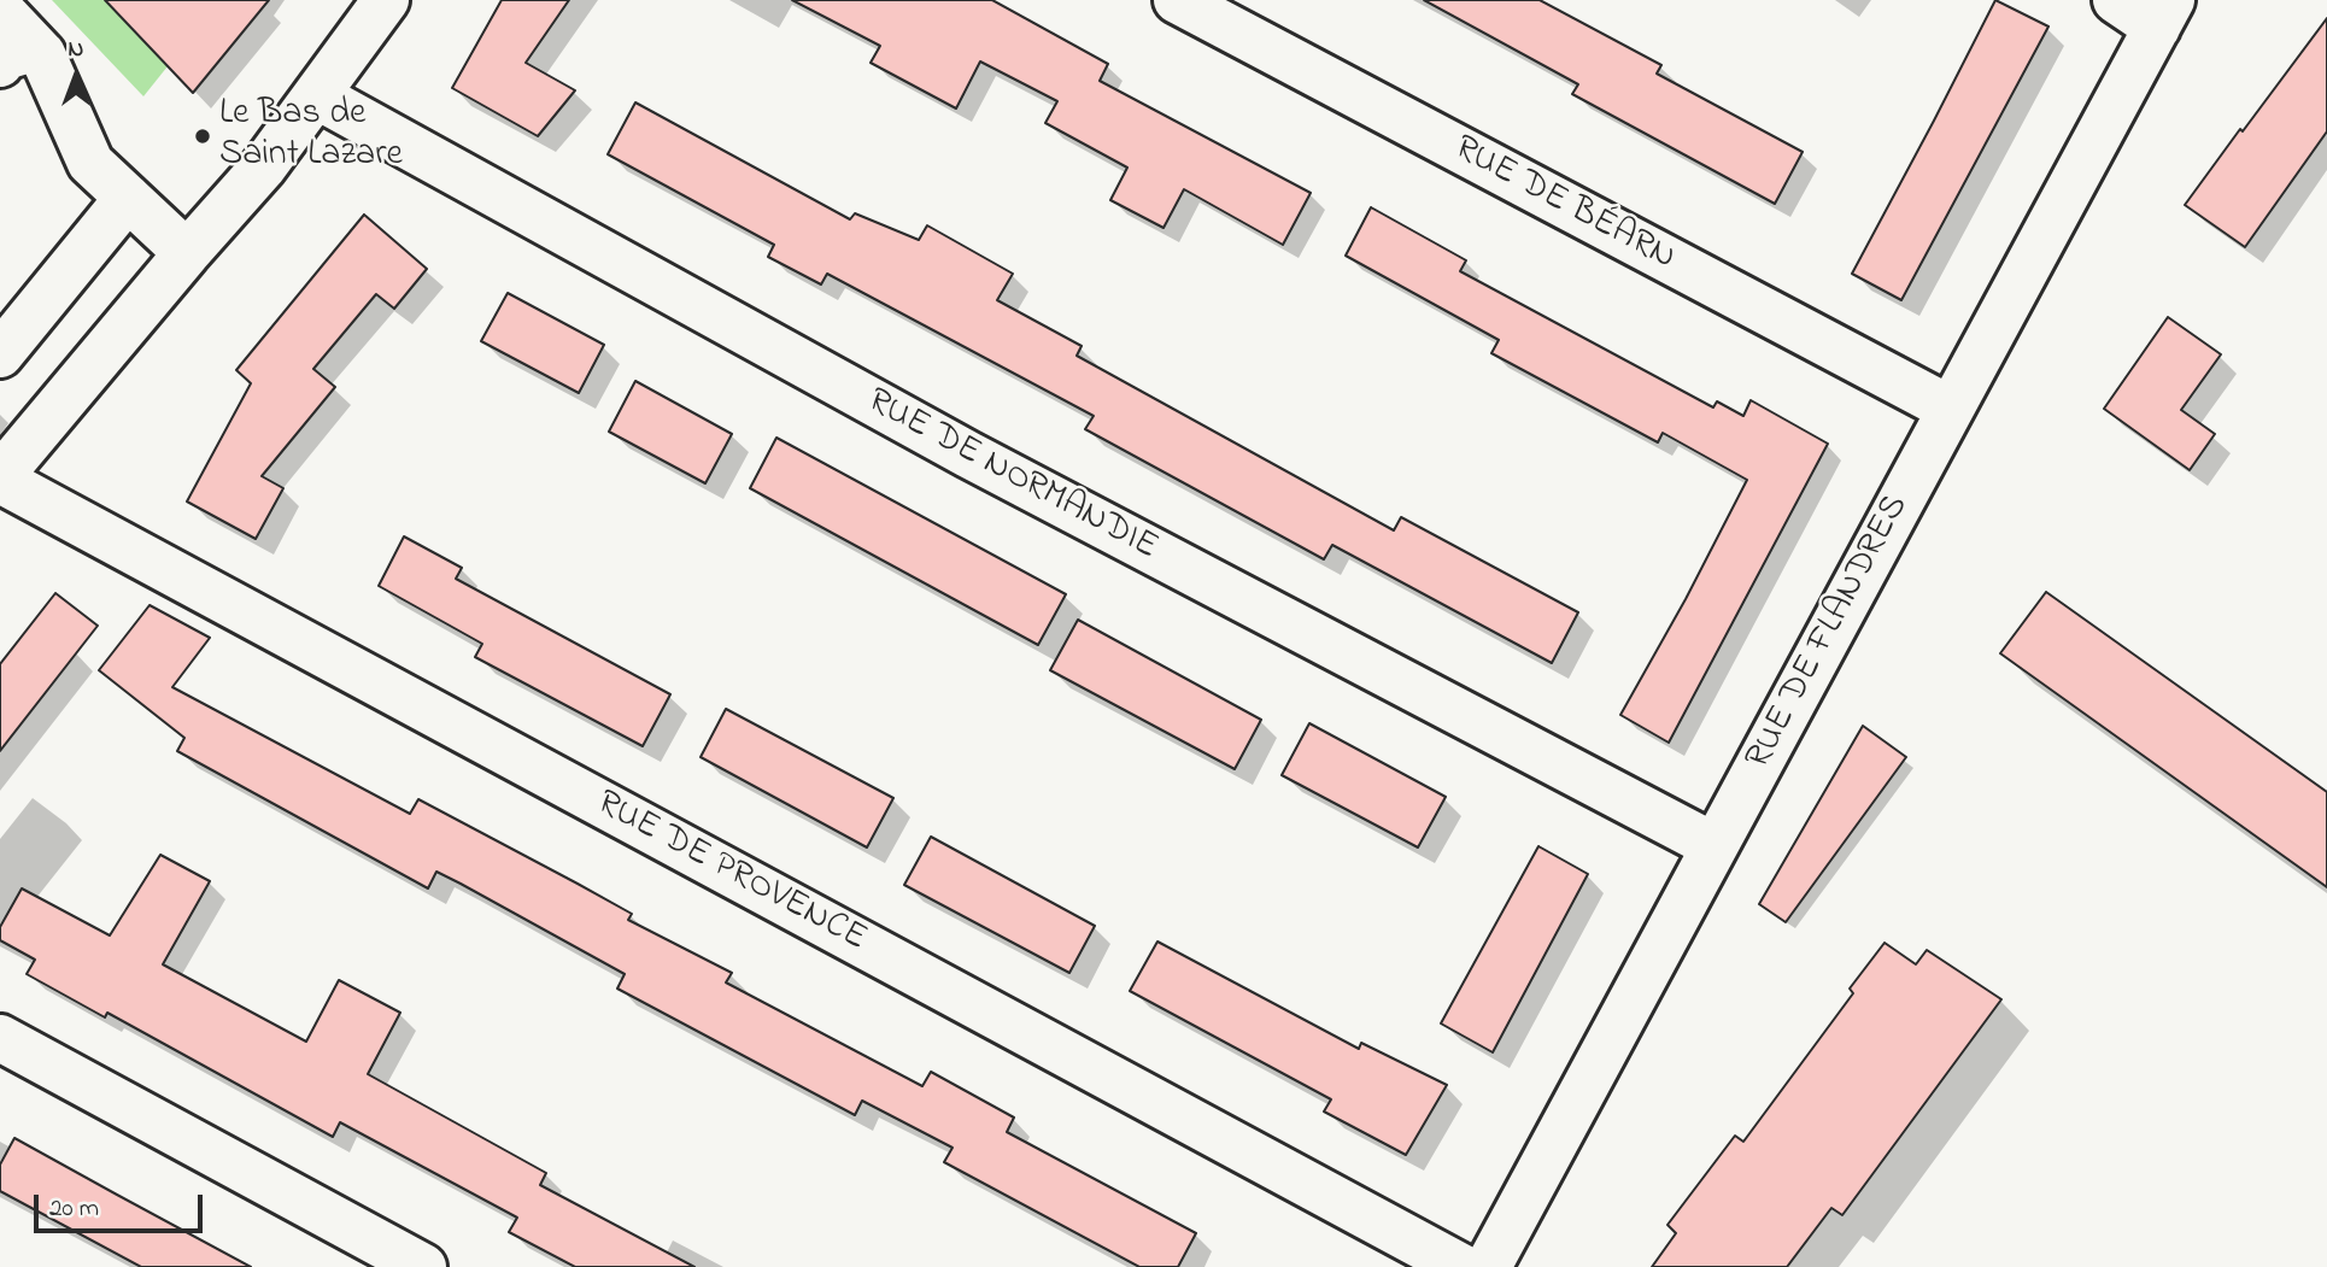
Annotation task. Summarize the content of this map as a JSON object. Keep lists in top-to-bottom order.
{
  "streets": {
    "street": [
      "RUE DE BÉARN",
      "RUE DE NORMANDIE",
      "RUE DE FLANDRES",
      "RUE DE PROVENCE"
    ]
  },
  "crossings": [
    ["RUE DE BÉARN", "RUE DE FLANDRES"],
    ["RUE DE NORMANDIE", "RUE DE FLANDRES"]
  ],
  "places": ["Le Bas de Saint Lazare"],
  "scale_bar": "20 m",
  "north": "top"
}
